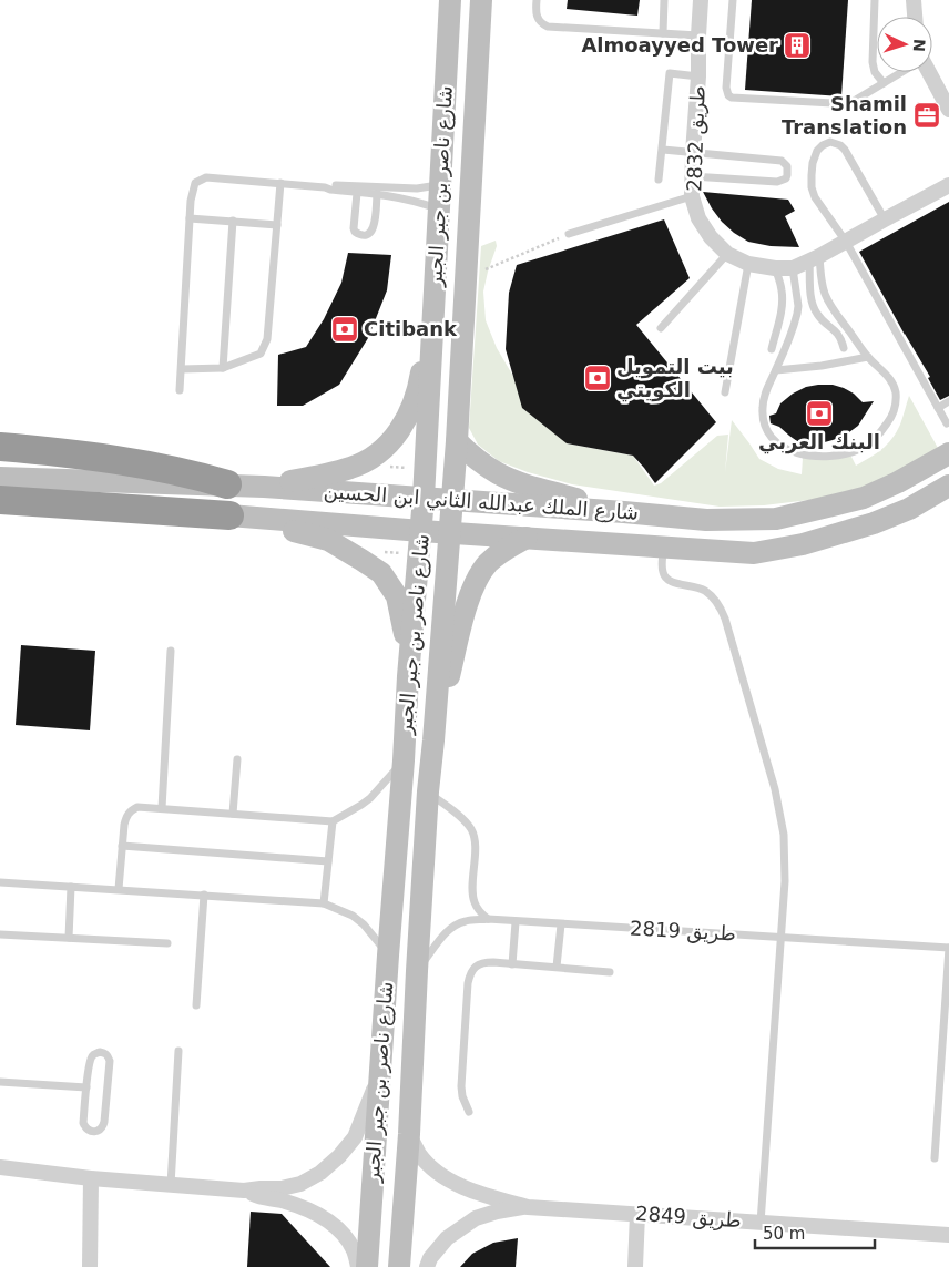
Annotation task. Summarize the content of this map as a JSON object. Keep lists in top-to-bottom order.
{
  "streets": {
    "main road": ["شارع ناصر بن جبر الجبر", "شارع الملك عبدالله الثاني ابن الحسين"],
    "street": ["طريق 2832", "طريق 2849"],
    "lane": ["طريق 2819"]
  },
  "crossings": [
    ["شارع ناصر بن جبر الجبر", "شارع الملك عبدالله الثاني ابن الحسين"],
    ["شارع ناصر بن جبر الجبر", "طريق 2819"],
    ["شارع ناصر بن جبر الجبر", "طريق 2849"]
  ],
  "places": {
    "building": ["Almoayyed Tower"],
    "office": ["Shamil Translation"],
    "bank": ["Citibank", "بيت التمويل الكويتي", "البنك العربي"]
  },
  "scale_bar": "50 m",
  "north": "right"
}
